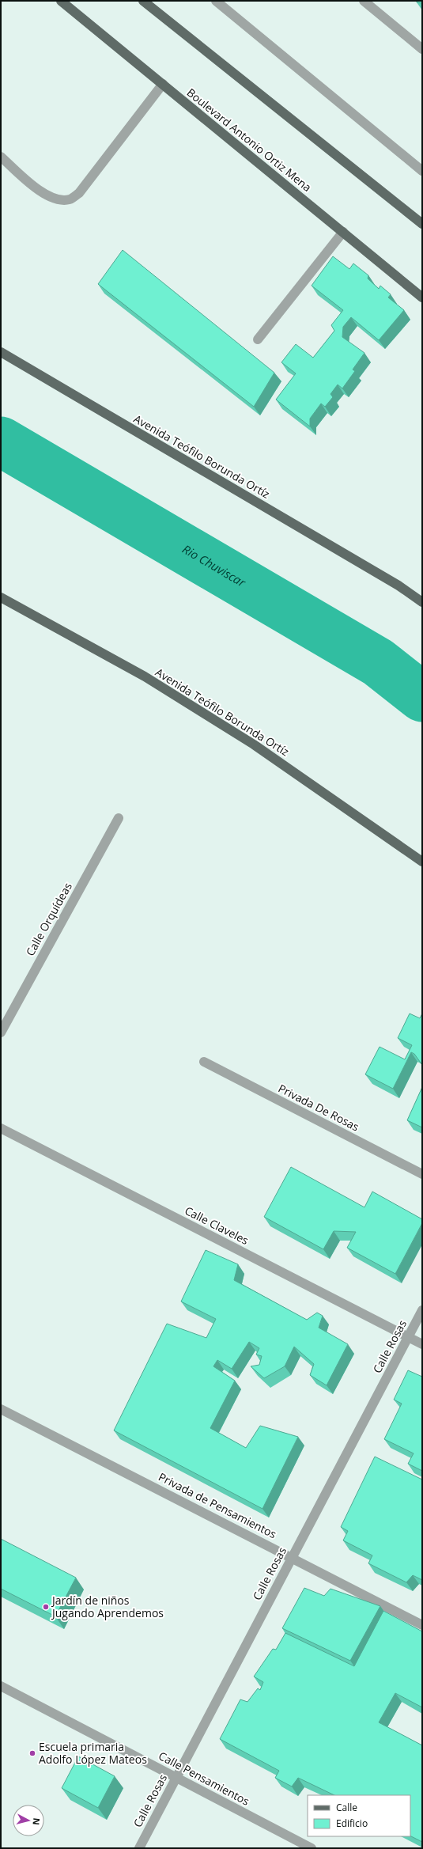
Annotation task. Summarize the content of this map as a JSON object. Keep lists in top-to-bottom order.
{
  "streets": {
    "main road": ["Boulevard Antonio Ortiz Mena", "Avenida Teófilo Borunda Ortíz"],
    "street": [
      "Calle Orquídeas",
      "Privada De Rosas",
      "Calle Claveles",
      "Calle Rosas",
      "Privada de Pensamientos",
      "Calle Pensamientos"
    ]
  },
  "crossings": [
    ["Calle Claveles", "Calle Rosas"],
    ["Calle Rosas", "Privada de Pensamientos"],
    ["Calle Rosas", "Calle Pensamientos"]
  ],
  "water": ["Rio Chuviscar"],
  "places": ["Jardín de niños Jugando Aprendemos", "Escuela primaria Adolfo López Mateos"],
  "legend": ["Calle", "Edificio"],
  "north": "right"
}
